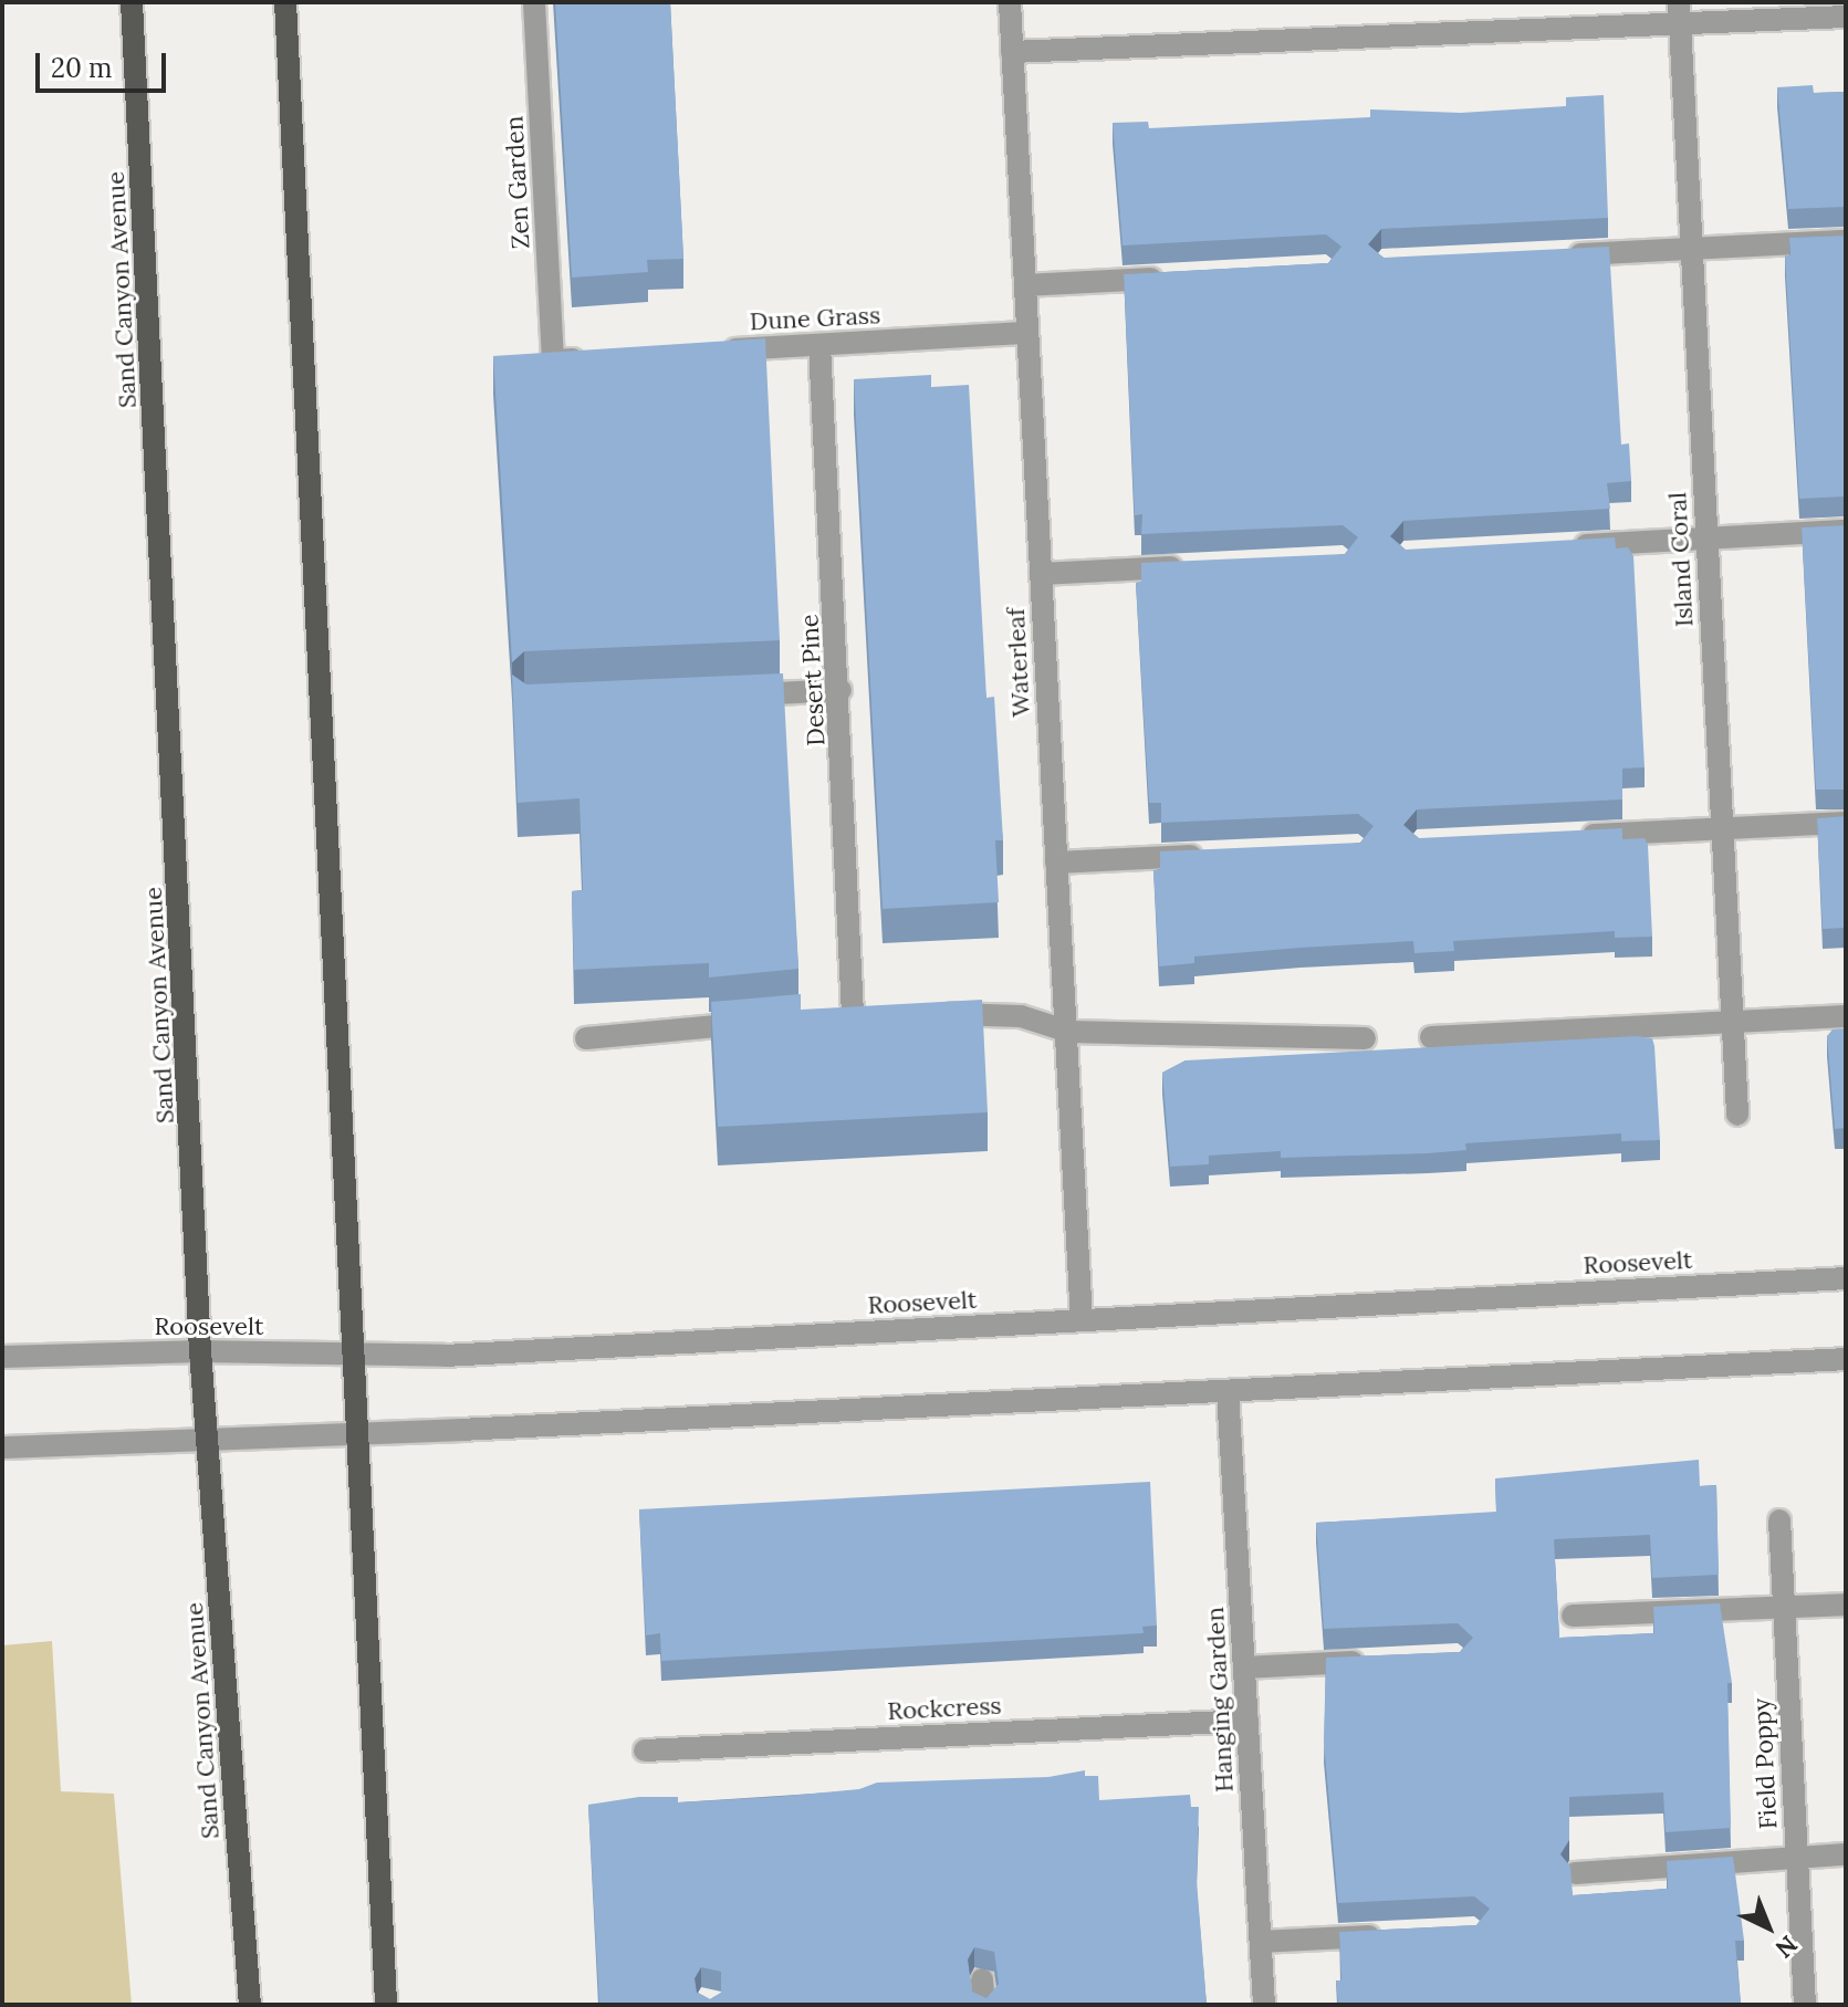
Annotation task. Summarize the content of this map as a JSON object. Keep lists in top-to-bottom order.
{
  "streets": {
    "main road": ["Sand Canyon Avenue"],
    "street": [
      "Zen Garden",
      "Dune Grass",
      "Island Coral",
      "Waterleaf",
      "Desert Pine",
      "Roosevelt",
      "Hanging Garden",
      "Rockcress",
      "Field Poppy"
    ]
  },
  "crossings": [
    ["Sand Canyon Avenue", "Roosevelt"],
    ["Dune Grass", "Waterleaf"],
    ["Dune Grass", "Desert Pine"],
    ["Waterleaf", "Roosevelt"],
    ["Hanging Garden", "Rockcress"]
  ],
  "scale_bar": "20 m",
  "north": "bottom right"
}
